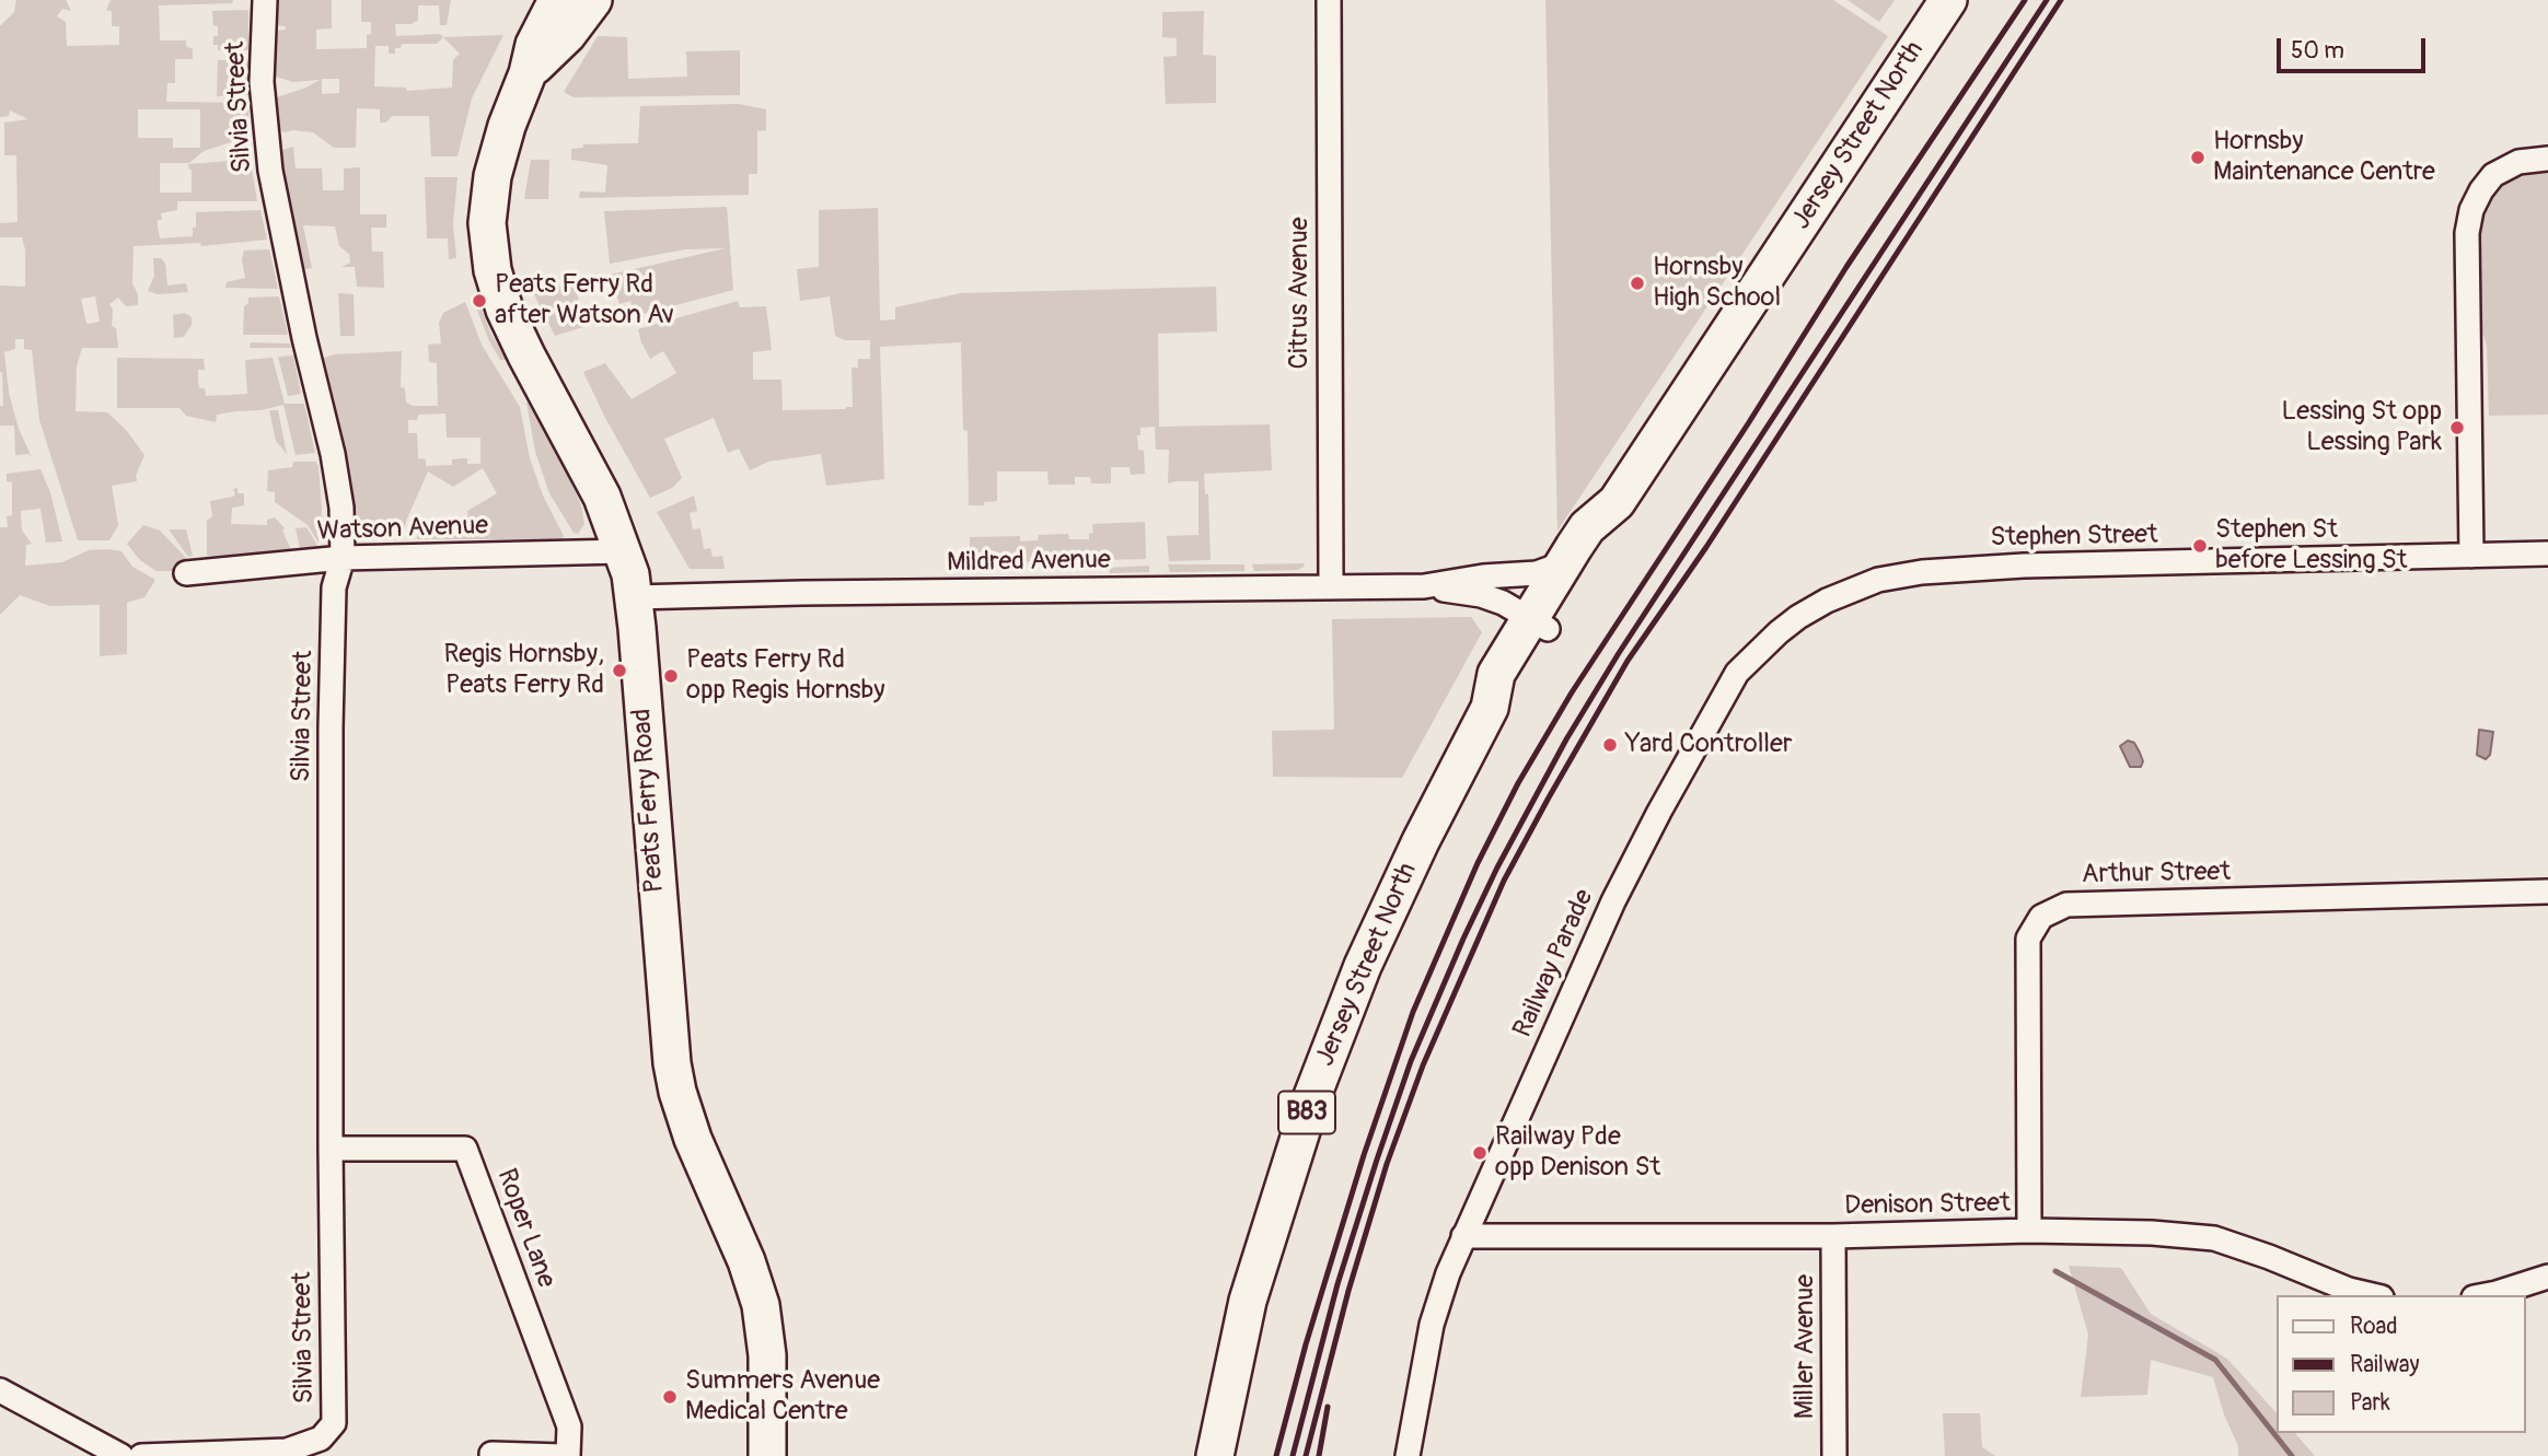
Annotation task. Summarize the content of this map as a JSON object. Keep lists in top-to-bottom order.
{
  "streets": {
    "main road": ["Jersey Street North", "Peats Ferry Road", "B83"],
    "street": [
      "Silvia Street",
      "Citrus Avenue",
      "Watson Avenue",
      "Stephen Street",
      "Mildred Avenue",
      "Arthur Street",
      "Railway Parade",
      "Denison Street",
      "Roper Lane",
      "Miller Avenue"
    ]
  },
  "crossings": [
    ["Silvia Street", "Watson Avenue"],
    ["Silvia Street", "Roper Lane"],
    ["Jersey Street North", "Mildred Avenue"],
    ["Citrus Avenue", "Mildred Avenue"],
    ["Watson Avenue", "Peats Ferry Road"],
    ["Stephen Street", "Railway Parade"],
    ["Mildred Avenue", "Peats Ferry Road"],
    ["Arthur Street", "Denison Street"],
    ["Railway Parade", "Denison Street"],
    ["Denison Street", "Miller Avenue"]
  ],
  "places": [
    "Hornsby Maintenance Centre",
    "Hornsby High School",
    "Peats Ferry Rd after Watson Av",
    "Lessing St opp Lessing Park",
    "Stephen St before Lessing St",
    "Regis Hornsby, Peats Ferry Rd",
    "Peats Ferry Rd opp Regis Hornsby",
    "Yard Controller",
    "Railway Pde opp Denison St",
    "Summers Avenue Medical Centre"
  ],
  "legend": ["Road", "Railway", "Park"],
  "scale_bar": "50 m"
}
